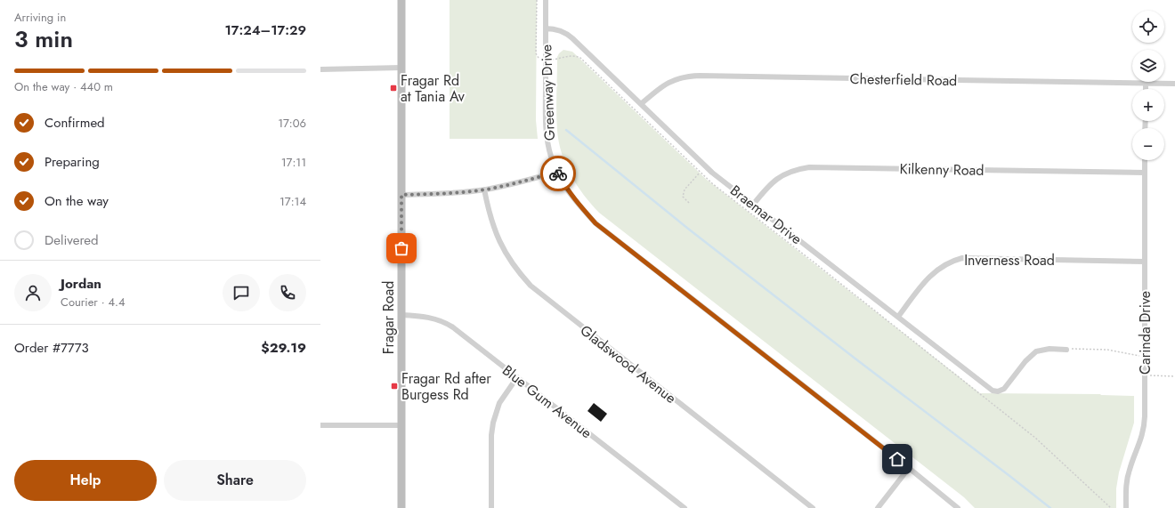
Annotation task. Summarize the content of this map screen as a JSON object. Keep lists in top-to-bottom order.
{
  "streets": {
    "street": [
      "Chesterfield Road",
      "Greenway Drive",
      "Kilkenny Road",
      "Braemar Drive",
      "Inverness Road",
      "Fragar Road",
      "Carinda Drive",
      "Gladswood Avenue",
      "Blue Gum Avenue"
    ]
  },
  "crossings": [
    ["Chesterfield Road", "Braemar Drive"],
    ["Greenway Drive", "Braemar Drive"],
    ["Kilkenny Road", "Braemar Drive"],
    ["Kilkenny Road", "Carinda Drive"],
    ["Braemar Drive", "Inverness Road"],
    ["Inverness Road", "Carinda Drive"],
    ["Fragar Road", "Blue Gum Avenue"]
  ],
  "places": {
    "transit": ["Fragar Rd at Tania Av", "Fragar Rd after Burgess Rd"]
  },
  "page": {
    "heading": ["3 min", "Arriving in", "17:24–17:29"],
    "panel": [
      "Jordan",
      "Courier · 4.4",
      "Order #7773",
      "$29.19"
    ],
    "map_buttons": ["+", "−"],
    "bar": "On the way · 440 m",
    "list": [
      ["Confirmed", "17:06"],
      ["Preparing", "17:11"],
      ["On the way", "17:14"],
      "Delivered"
    ],
    "buttons": ["Help", "Share"]
  }
}
